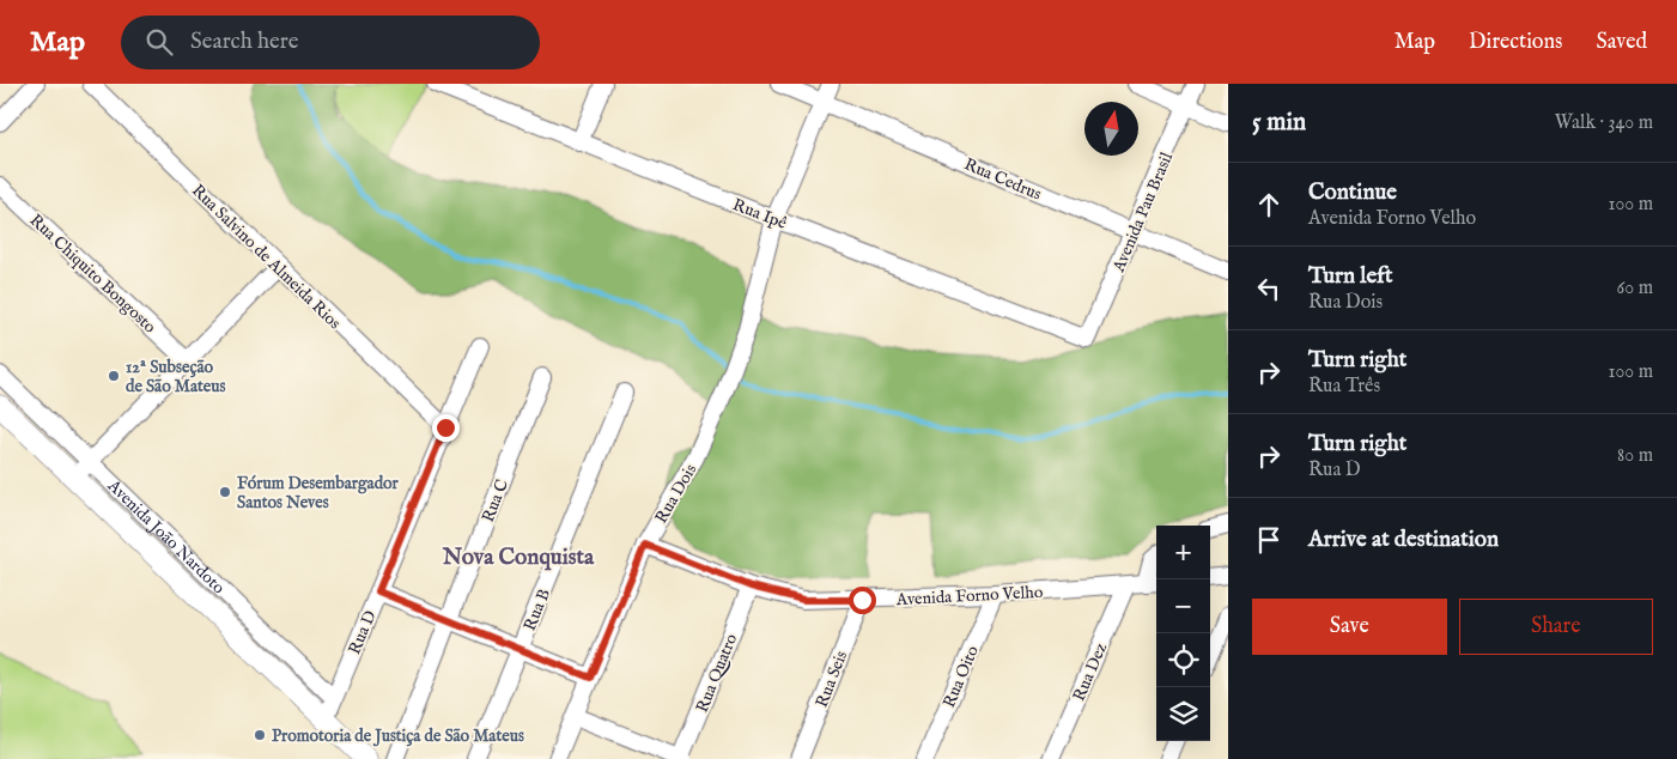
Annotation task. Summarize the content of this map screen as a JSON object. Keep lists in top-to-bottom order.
{
  "streets": {
    "street": [
      "Rua Cedrus",
      "Avenida Pau Brasil",
      "Rua Ipê",
      "Rua Salvino de Almeida Rios",
      "Rua Chiquito Bongosto",
      "Rua Dois",
      "Rua C",
      "Avenida João Nardoto",
      "Avenida Forno Velho",
      "Rua B",
      "Rua D",
      "Rua Dez",
      "Rua Quatro",
      "Rua Oito",
      "Rua Seis"
    ]
  },
  "crossings": [
    ["Rua Cedrus", "Avenida Pau Brasil"],
    ["Avenida Pau Brasil", "Rua Ipê"],
    ["Rua Ipê", "Rua Dois"],
    ["Rua Salvino de Almeida Rios", "Rua D"],
    ["Rua Dois", "Avenida Forno Velho"],
    ["Avenida João Nardoto", "Rua D"],
    ["Avenida Forno Velho", "Rua Dez"],
    ["Avenida Forno Velho", "Rua Quatro"],
    ["Avenida Forno Velho", "Rua Oito"],
    ["Avenida Forno Velho", "Rua Seis"]
  ],
  "districts": ["Nova Conquista"],
  "places": ["12ª Subseção de São Mateus", "Fórum Desembargador Santos Neves", "Promotoria de Justiça de São Mateus"],
  "north": "top",
  "page": {
    "header": "Map",
    "search": "Search here",
    "nav": ["Map", "Directions", "Saved"],
    "heading": ["5 min", "Walk · 340 m"],
    "list": [
      ["Continue", "Avenida Forno Velho", "100 m"],
      ["Turn left", "Rua Dois", "60 m"],
      ["Turn right", "Rua Três", "100 m"],
      ["Turn right", "Rua D", "80 m"],
      "Arrive at destination"
    ],
    "map_buttons": ["+", "−"],
    "buttons": ["Save", "Share"]
  }
}
